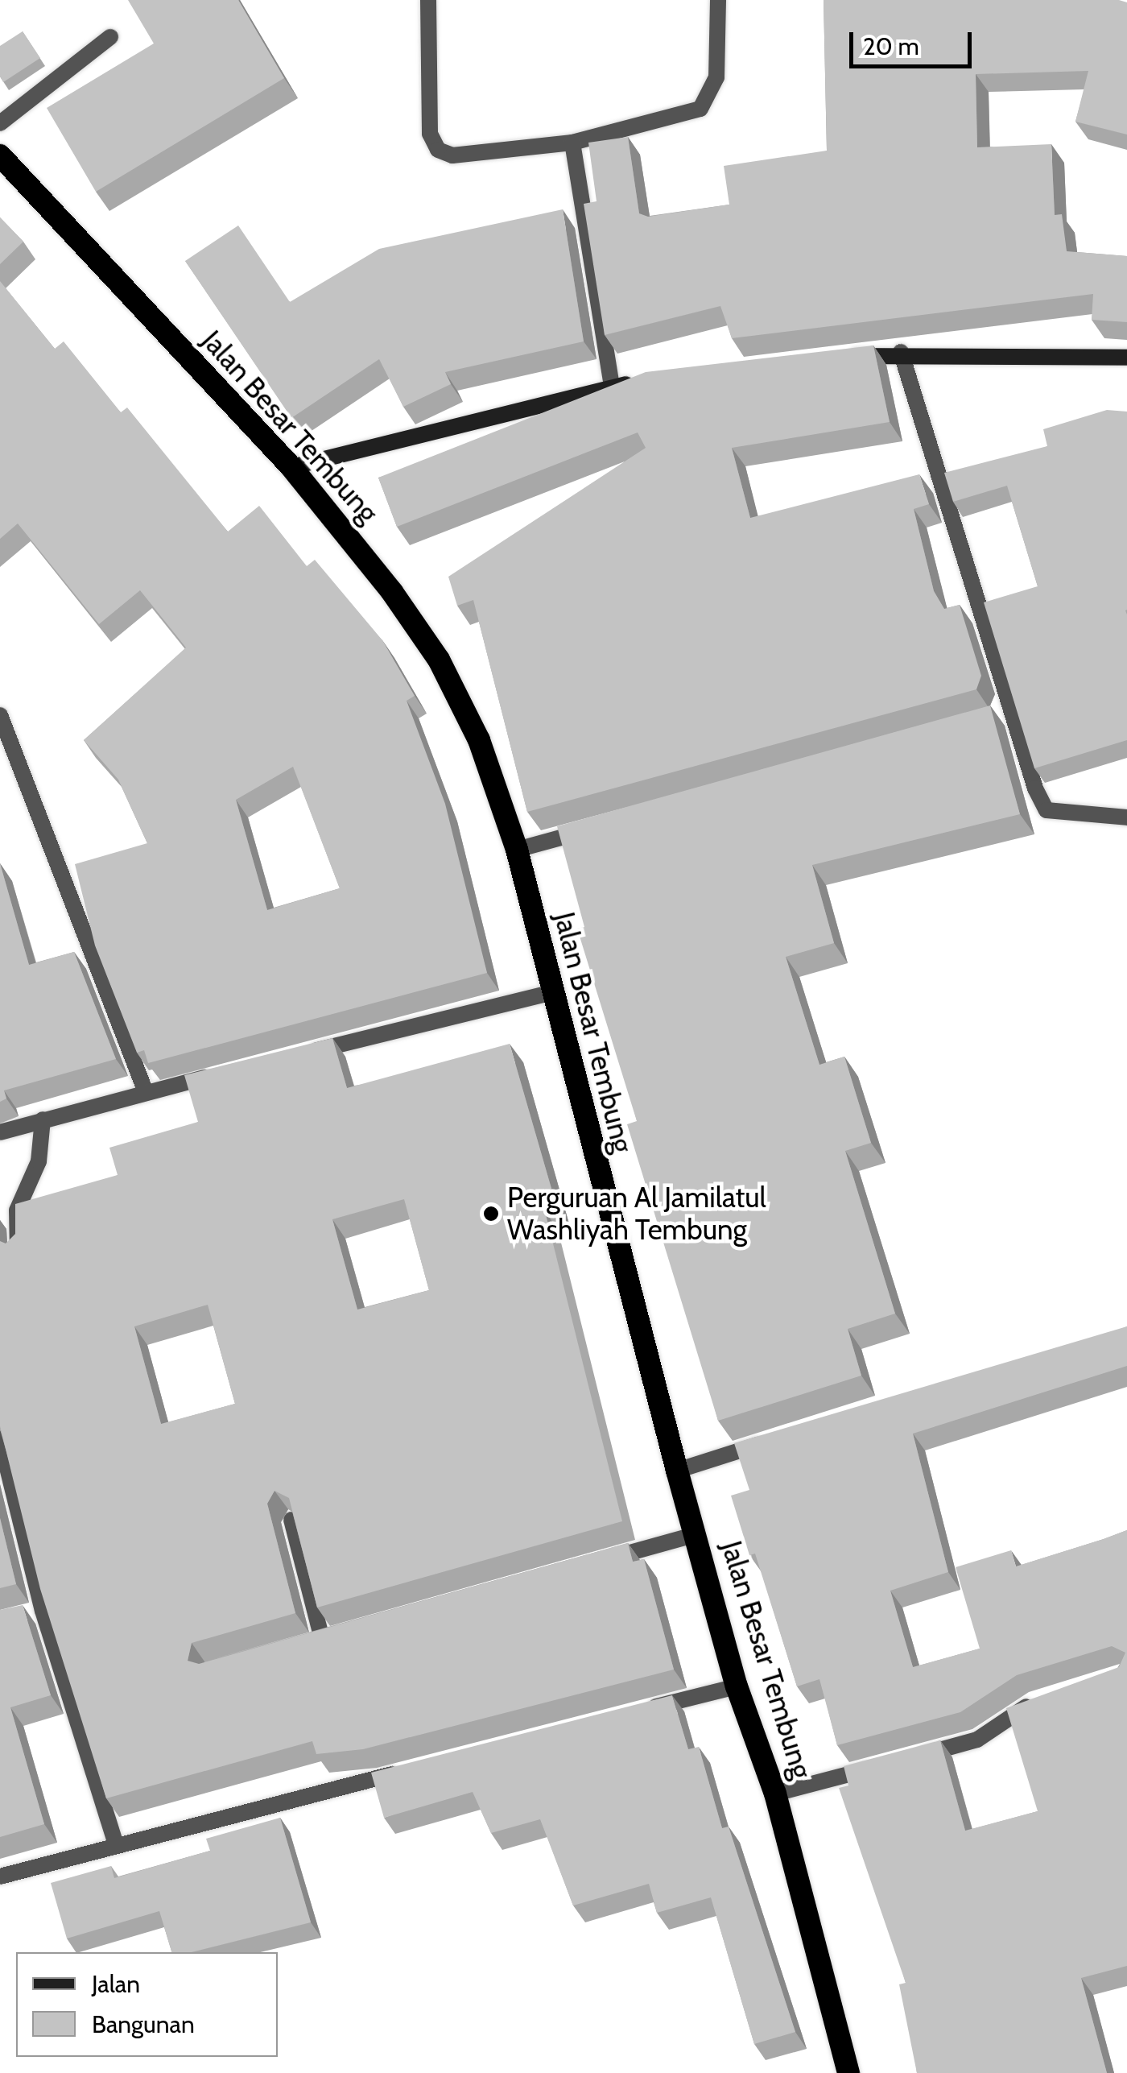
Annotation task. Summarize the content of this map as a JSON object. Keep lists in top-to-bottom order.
{
  "streets": {
    "highway": ["Jalan Besar Tembung"]
  },
  "places": ["Perguruan Al Jamilatul Washliyah Tembung"],
  "legend": ["Jalan", "Bangunan"],
  "scale_bar": "20 m"
}
